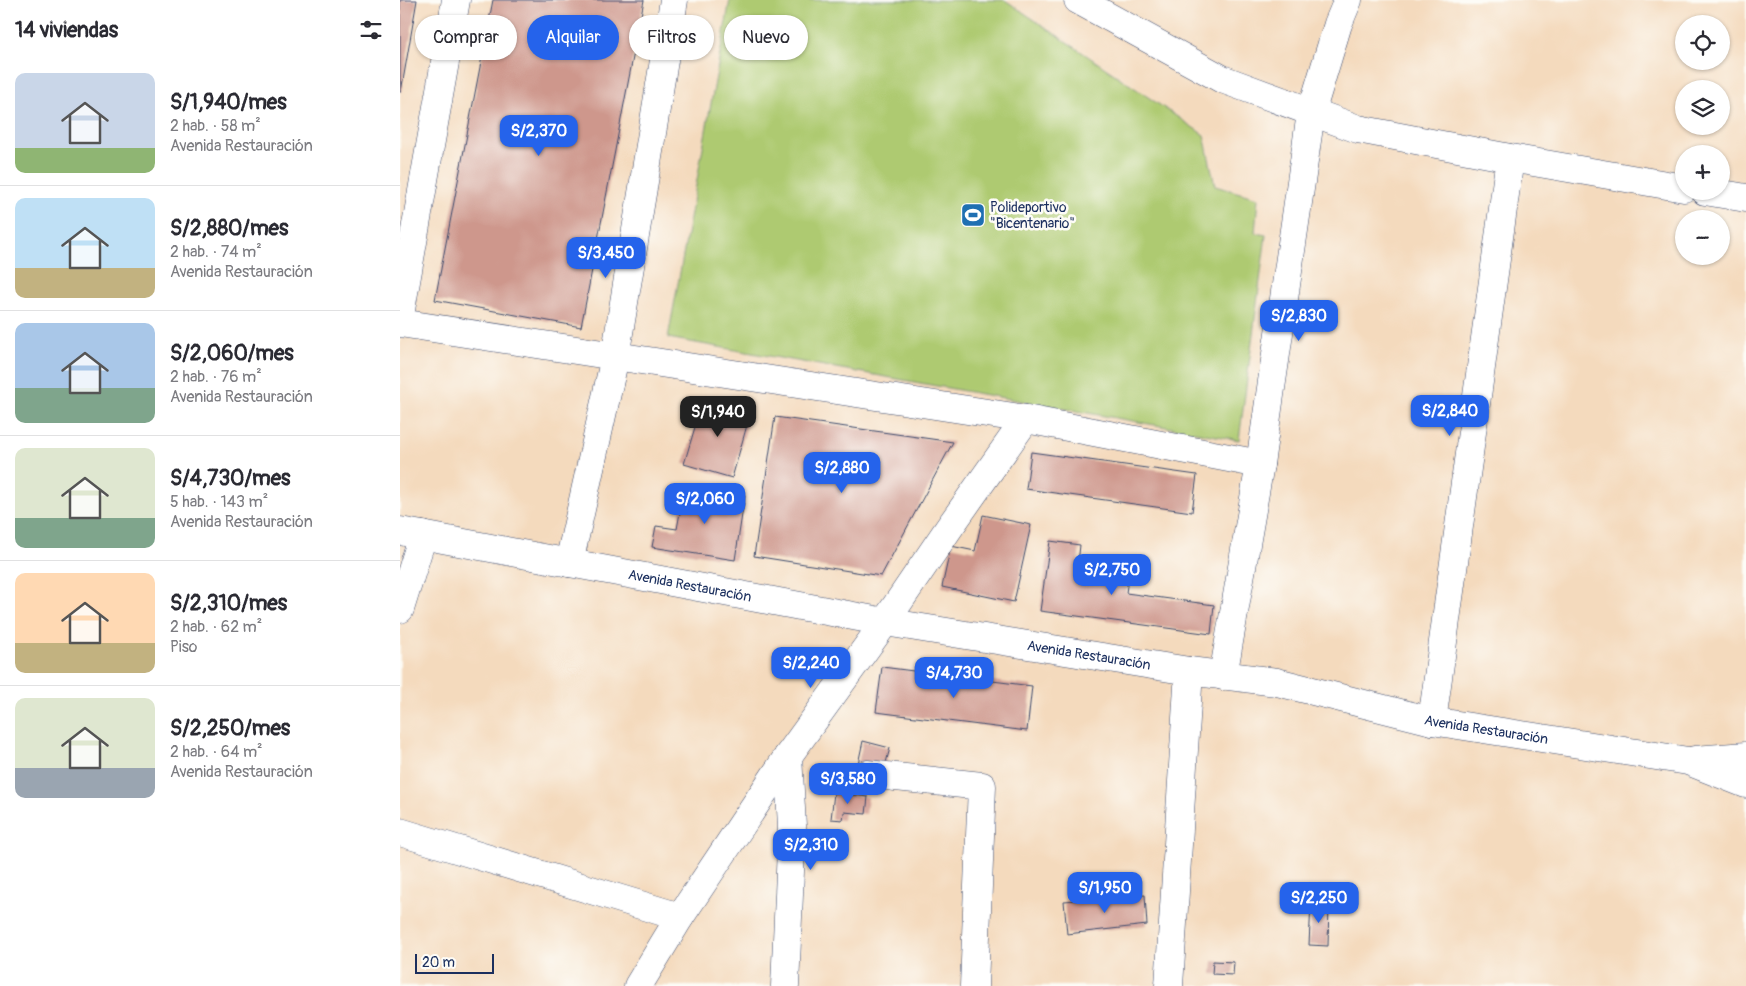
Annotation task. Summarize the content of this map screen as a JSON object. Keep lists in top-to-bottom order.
{
  "streets": {
    "street": ["Avenida Restauración"]
  },
  "places": {
    "sports": ["Polideportivo \"Bicentenario\""]
  },
  "scale_bar": "20 m",
  "page": {
    "heading": "14 viviendas",
    "map_buttons": ["+", "−"],
    "chip": [
      "Comprar",
      "Alquilar",
      "Filtros",
      "Nuevo"
    ],
    "list": [
      {
        "name": "S/1,940/mes",
        "note": "2 hab. · 58 m² · Avenida Restauración"
      },
      {
        "name": "S/2,880/mes",
        "note": "2 hab. · 74 m² · Avenida Restauración"
      },
      {
        "name": "S/2,060/mes",
        "note": "2 hab. · 76 m² · Avenida Restauración"
      },
      {
        "name": "S/4,730/mes",
        "note": "5 hab. · 143 m² · Avenida Restauración"
      },
      {
        "name": "S/2,310/mes",
        "note": "2 hab. · 62 m² · Piso"
      },
      {
        "name": "S/2,250/mes",
        "note": "2 hab. · 64 m² · Avenida Restauración"
      }
    ],
    "price": [
      "S/2,370",
      "S/3,450",
      "S/2,830",
      "S/2,840",
      "S/1,940",
      "S/2,880",
      "S/2,060",
      "S/2,750",
      "S/2,240",
      "S/4,730",
      "S/3,580",
      "S/2,310",
      "S/1,950",
      "S/2,250"
    ],
    "scale": "20 m"
  }
}
